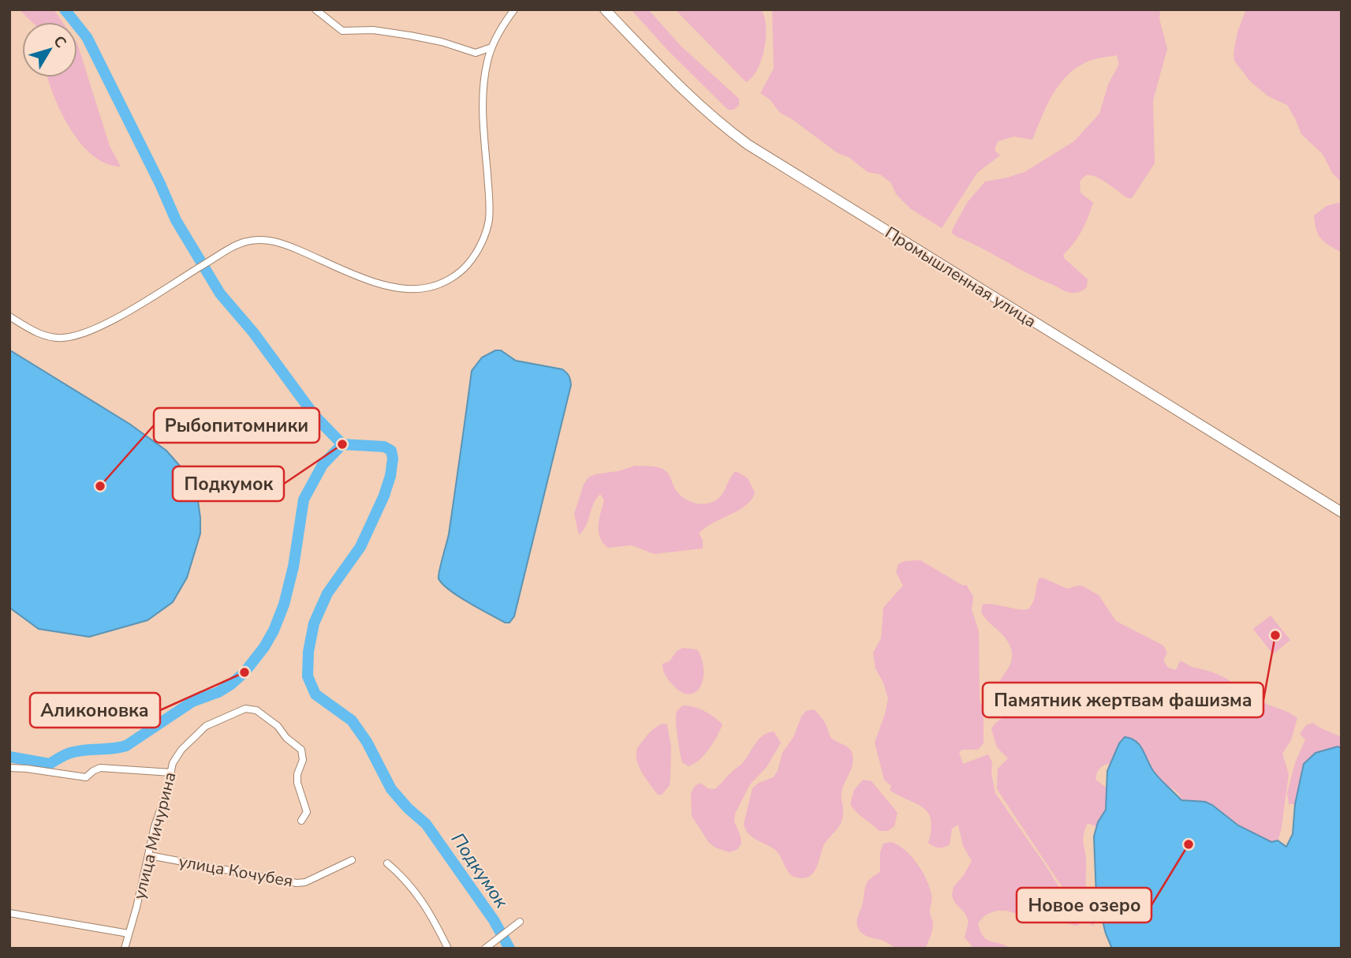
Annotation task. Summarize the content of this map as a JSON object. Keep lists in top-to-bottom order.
{
  "streets": {
    "main road": ["Промышленная улица"],
    "street": ["улица Мичурина", "улица Кочубея"]
  },
  "crossings": [
    ["улица Мичурина", "улица Кочубея"]
  ],
  "water": ["Подкумок"],
  "places": [
    "Подкумок",
    "Рыбопитомники",
    "Памятник жертвам фашизма",
    "Аликоновка",
    "Новое озеро"
  ],
  "north": "top right"
}
